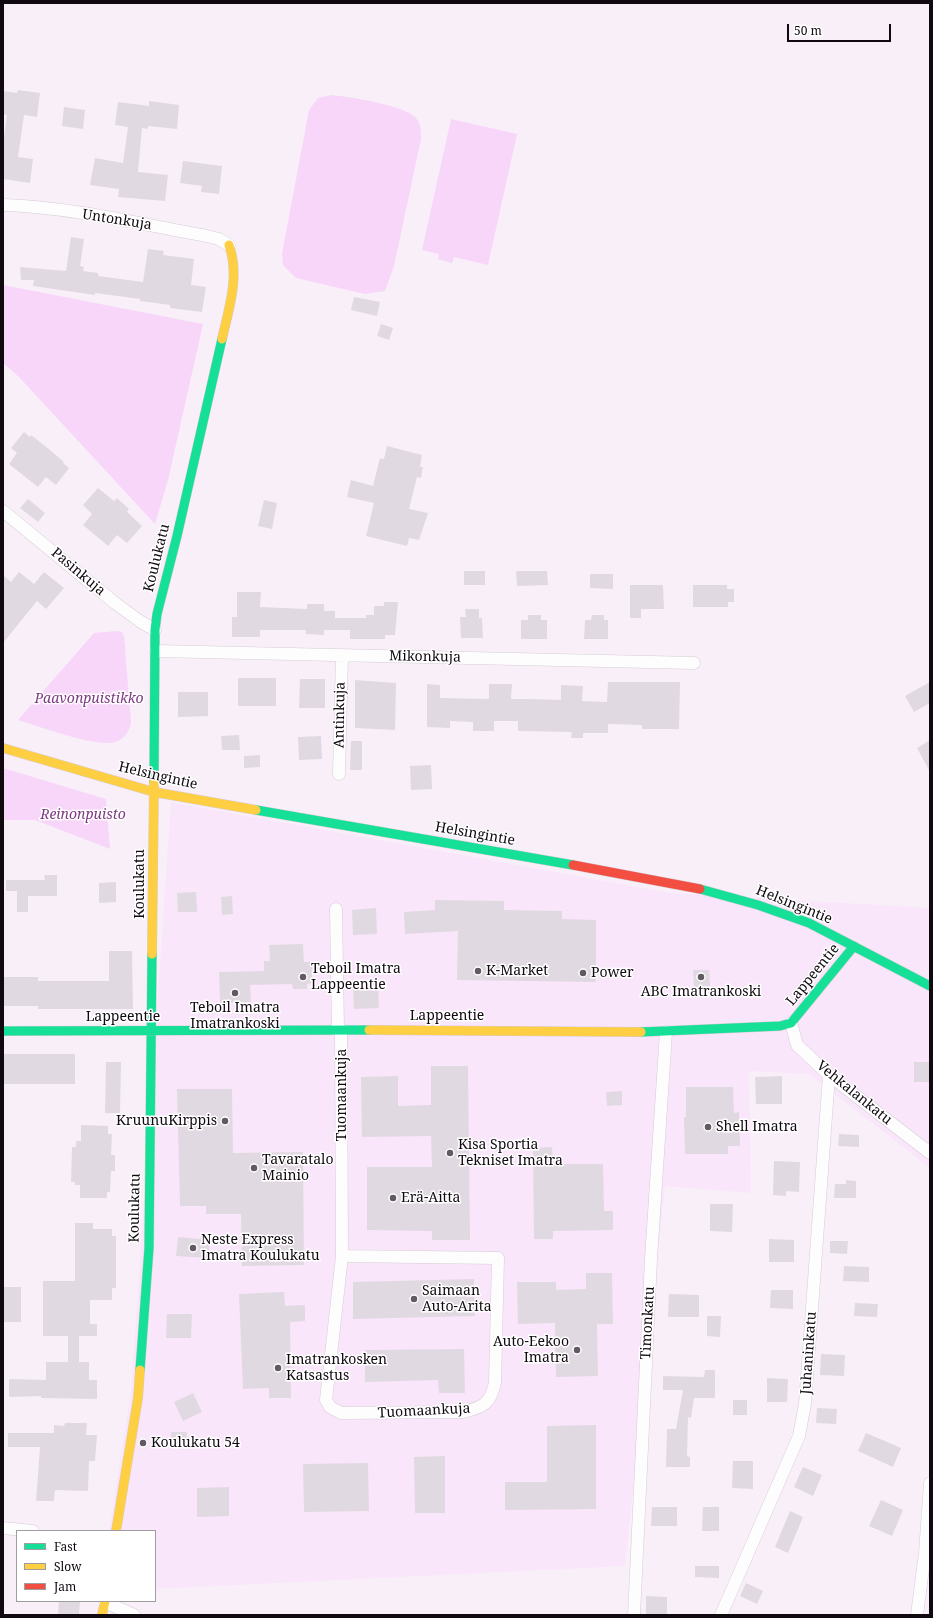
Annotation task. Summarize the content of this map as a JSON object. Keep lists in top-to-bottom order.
{
  "streets": {
    "street": [
      "Untonkuja",
      "Koulukatu",
      "Pasinkuja",
      "Mikonkuja",
      "Antinkuja",
      "Helsingintie",
      "Lappeentie",
      "Vehkalankatu",
      "Tuomaankuja",
      "Timonkatu",
      "Juhaninkatu"
    ]
  },
  "crossings": [
    ["Untonkuja", "Koulukatu"],
    ["Koulukatu", "Pasinkuja"],
    ["Koulukatu", "Mikonkuja"],
    ["Koulukatu", "Helsingintie"],
    ["Koulukatu", "Lappeentie"],
    ["Mikonkuja", "Antinkuja"],
    ["Helsingintie", "Lappeentie"],
    ["Lappeentie", "Vehkalankatu"],
    ["Lappeentie", "Tuomaankuja"],
    ["Lappeentie", "Timonkatu"],
    ["Vehkalankatu", "Juhaninkatu"]
  ],
  "parks": ["Paavonpuistikko", "Reinonpuisto"],
  "places": [
    "K-Market",
    "Power",
    "Teboil Imatra Lappeentie",
    "ABC Imatrankoski",
    "Teboil Imatra Imatrankoski",
    "KruunuKirppis",
    "Shell Imatra",
    "Kisa Sportia Tekniset Imatra",
    "Tavaratalo Mainio",
    "Erä-Aitta",
    "Neste Express Imatra Koulukatu",
    "Saimaan Auto-Arita",
    "Auto-Eekoo Imatra",
    "Imatrankosken Katsastus",
    "Koulukatu 54"
  ],
  "legend": ["Fast", "Slow", "Jam"],
  "scale_bar": "50 m"
}
